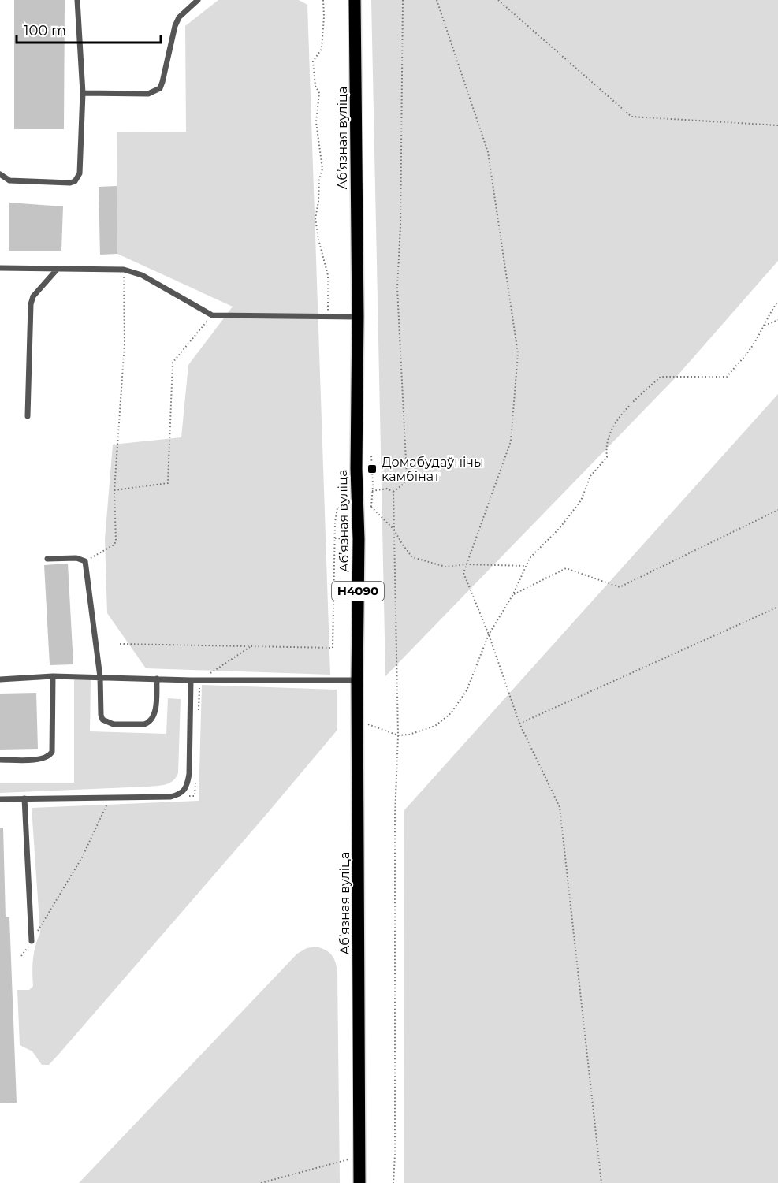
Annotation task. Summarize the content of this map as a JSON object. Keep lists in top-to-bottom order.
{
  "streets": {
    "main road": ["Абʼязная вуліца", "Н4090"]
  },
  "places": {
    "transit": ["Домабудаўнічы камбінат"]
  },
  "scale_bar": "100 m"
}
